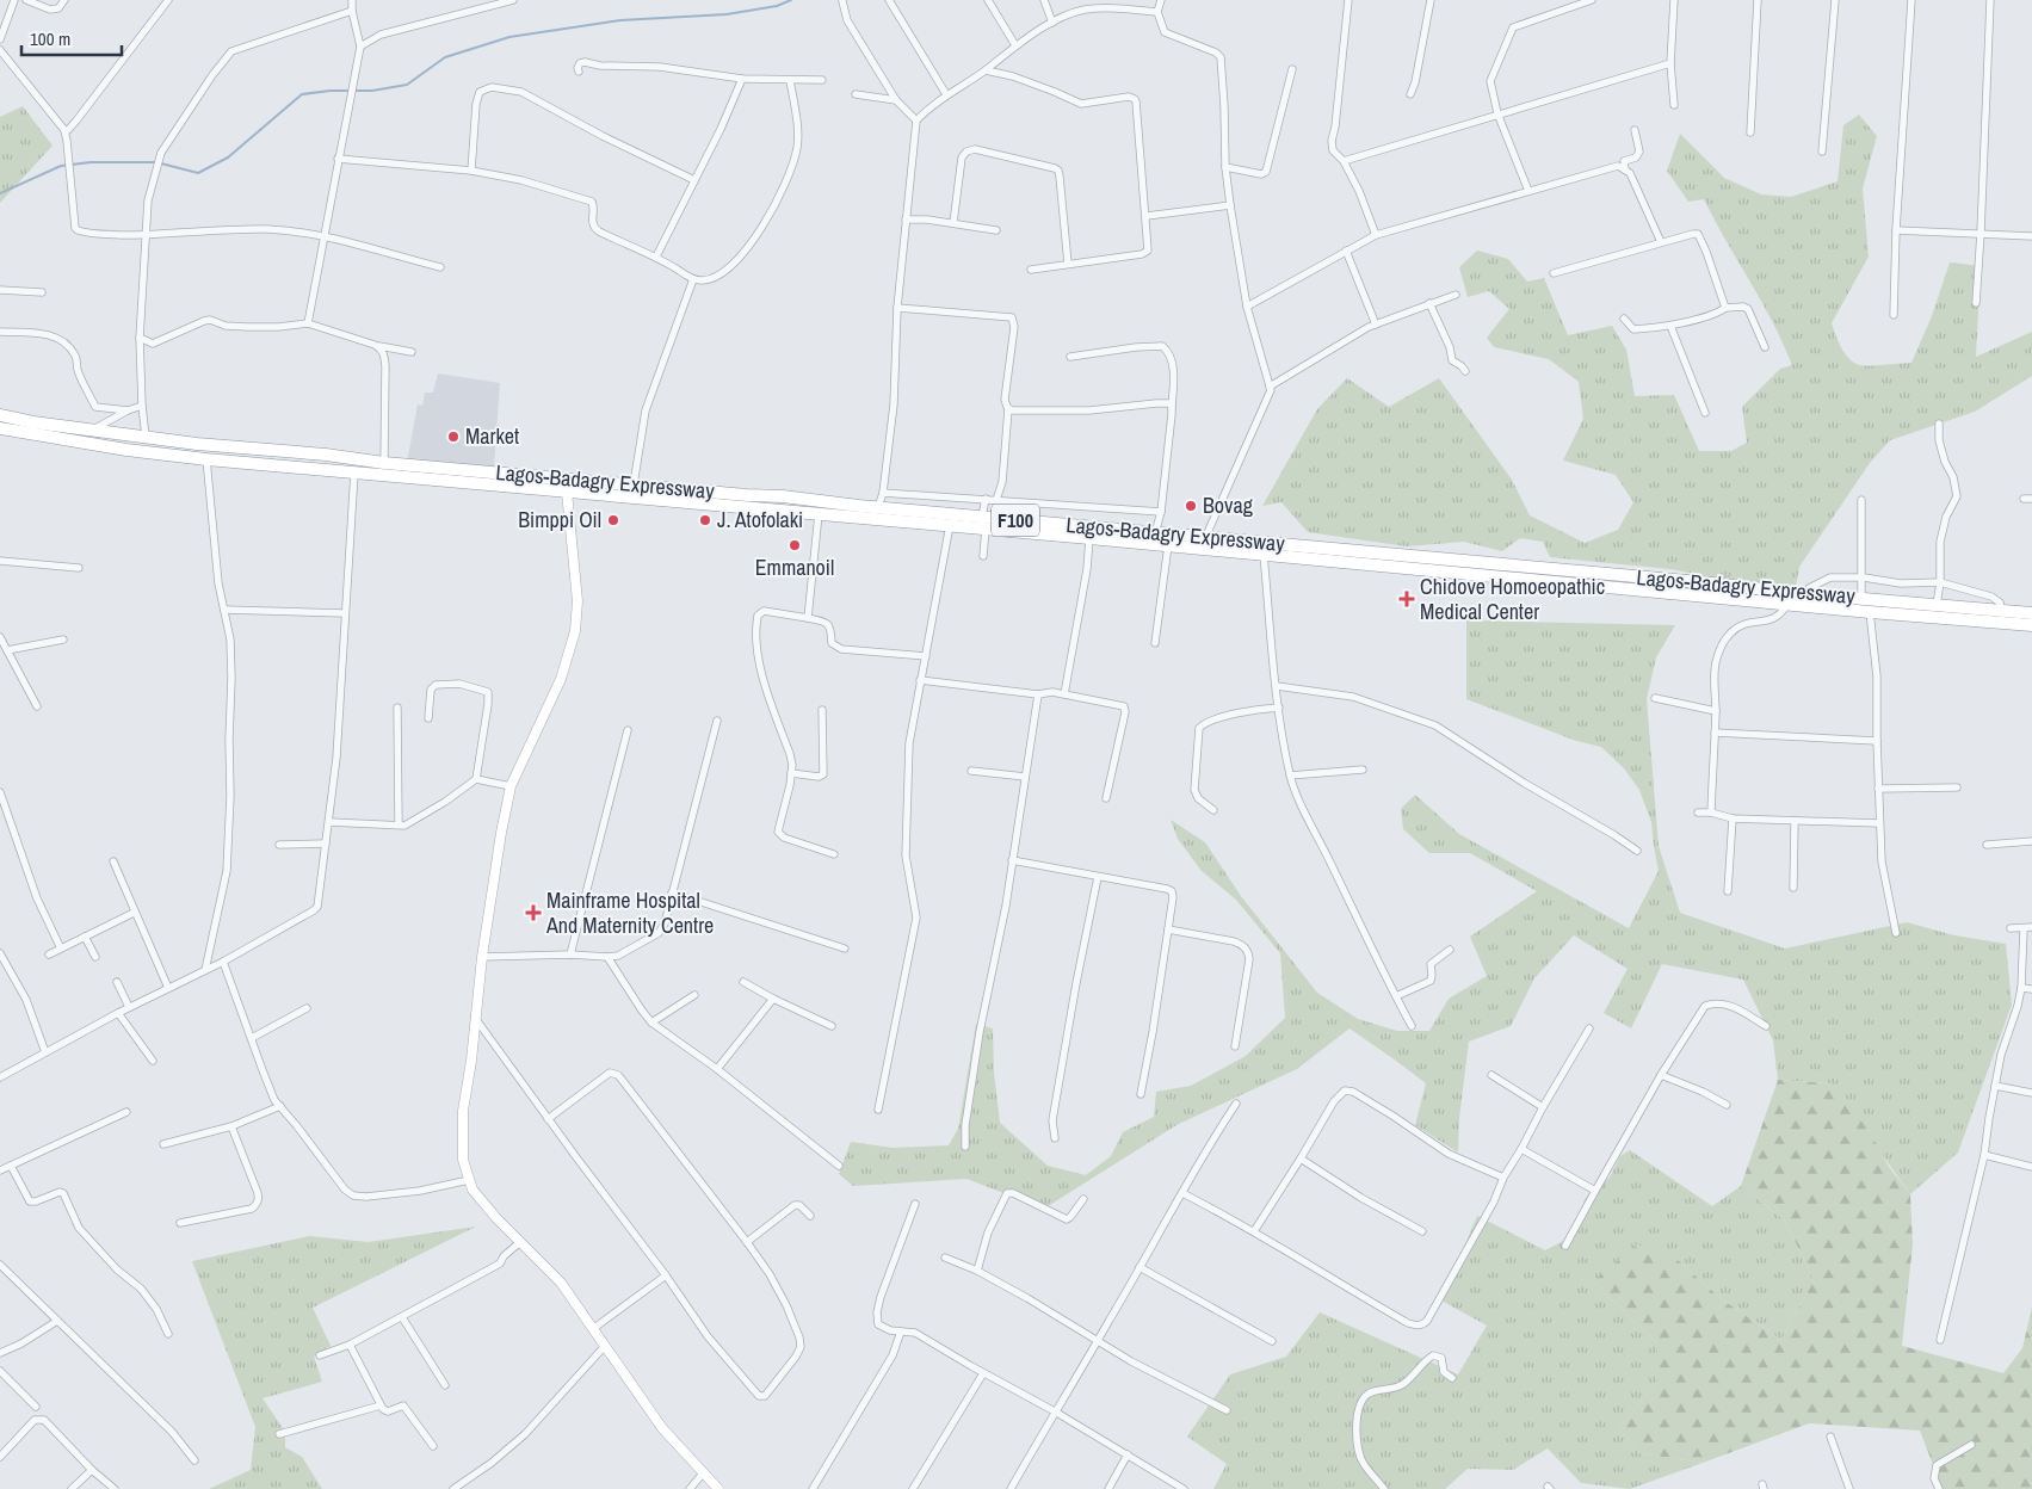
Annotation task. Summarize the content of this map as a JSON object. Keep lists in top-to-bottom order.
{
  "streets": {
    "highway": ["Lagos-Badagry Expressway", "F100"]
  },
  "places": {
    "other": [
      "Market",
      "Bovag",
      "Bimppi Oil",
      "J. Atofolaki",
      "Emmanoil"
    ],
    "health": ["Chidove Homoeopathic Medical Center", "Mainframe Hospital And Maternity Centre"]
  },
  "scale_bar": "100 m"
}
